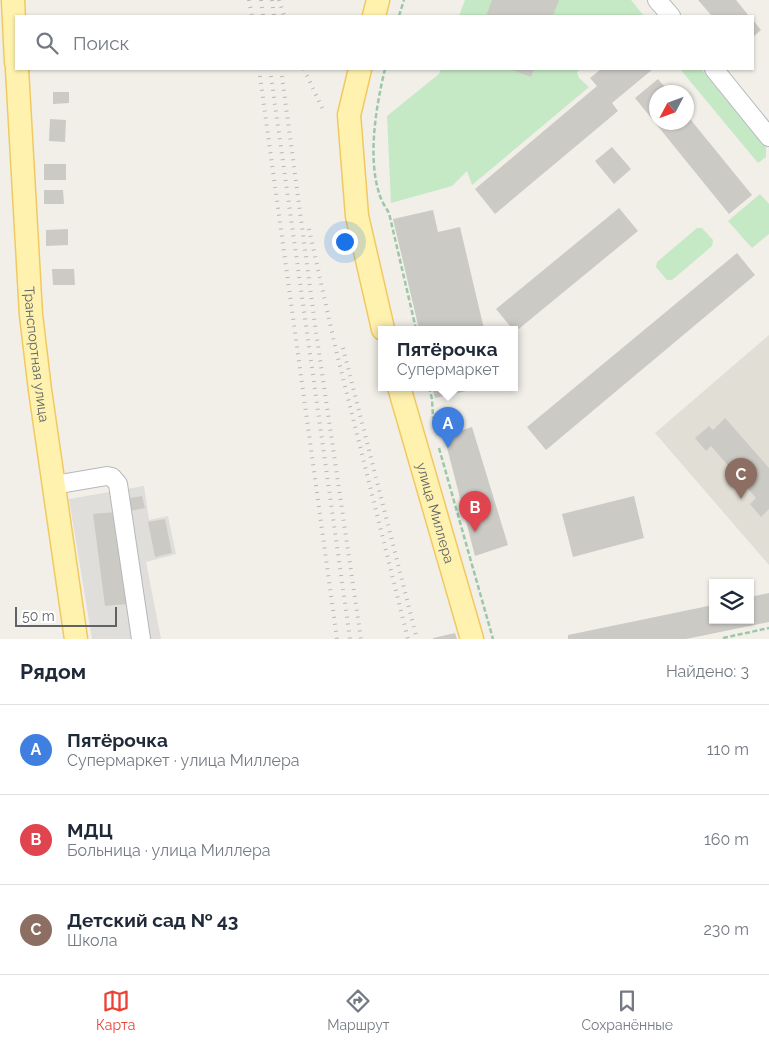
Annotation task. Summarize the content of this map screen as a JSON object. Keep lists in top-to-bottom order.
{
  "streets": {
    "main road": ["Транспортная улица", "улица Миллера"]
  },
  "scale_bar": "50 m",
  "north": "bottom left",
  "page": {
    "search": "Поиск",
    "popup": ["Пятёрочка", "Супермаркет"],
    "pins": ["A", "C", "B"],
    "scale": "50 m",
    "heading": ["Рядом", "Найдено: 3"],
    "list": [
      {
        "mark": "A",
        "name": "Пятёрочка",
        "note": "Супермаркет · улица Миллера",
        "value": "110 m"
      },
      {
        "mark": "B",
        "name": "МДЦ",
        "note": "Больница · улица Миллера",
        "value": "160 m"
      },
      {
        "mark": "C",
        "name": "Детский сад № 43",
        "note": "Школа",
        "value": "230 m"
      }
    ],
    "nav": ["Карта", "Маршрут", "Сохранённые"]
  }
}
